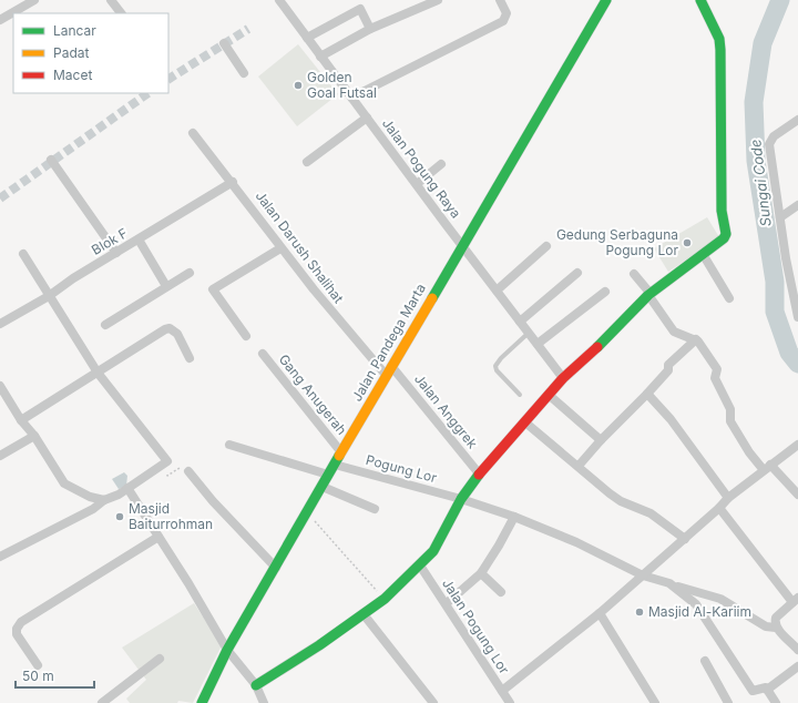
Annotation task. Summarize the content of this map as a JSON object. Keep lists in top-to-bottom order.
{
  "streets": {
    "street": [
      "Jalan Pogung Raya",
      "Blok F",
      "Jalan Darush Shalihat",
      "Jalan Pandega Marta",
      "Gang Anugerah",
      "Jalan Anggrek",
      "Pogung Lor",
      "Jalan Pogung Lor"
    ]
  },
  "crossings": [
    ["Jalan Pogung Raya", "Jalan Pandega Marta"],
    ["Blok F", "Jalan Darush Shalihat"],
    ["Jalan Darush Shalihat", "Jalan Pandega Marta"],
    ["Jalan Pandega Marta", "Gang Anugerah"],
    ["Jalan Pandega Marta", "Jalan Anggrek"],
    ["Jalan Pandega Marta", "Pogung Lor"]
  ],
  "water": ["Sungai Code"],
  "places": [
    "Golden Goal Futsal",
    "Gedung Serbaguna Pogung Lor",
    "Masjid Baiturrohman",
    "Masjid Al-Kariim"
  ],
  "legend": ["Lancar", "Padat", "Macet"],
  "scale_bar": "50 m"
}
